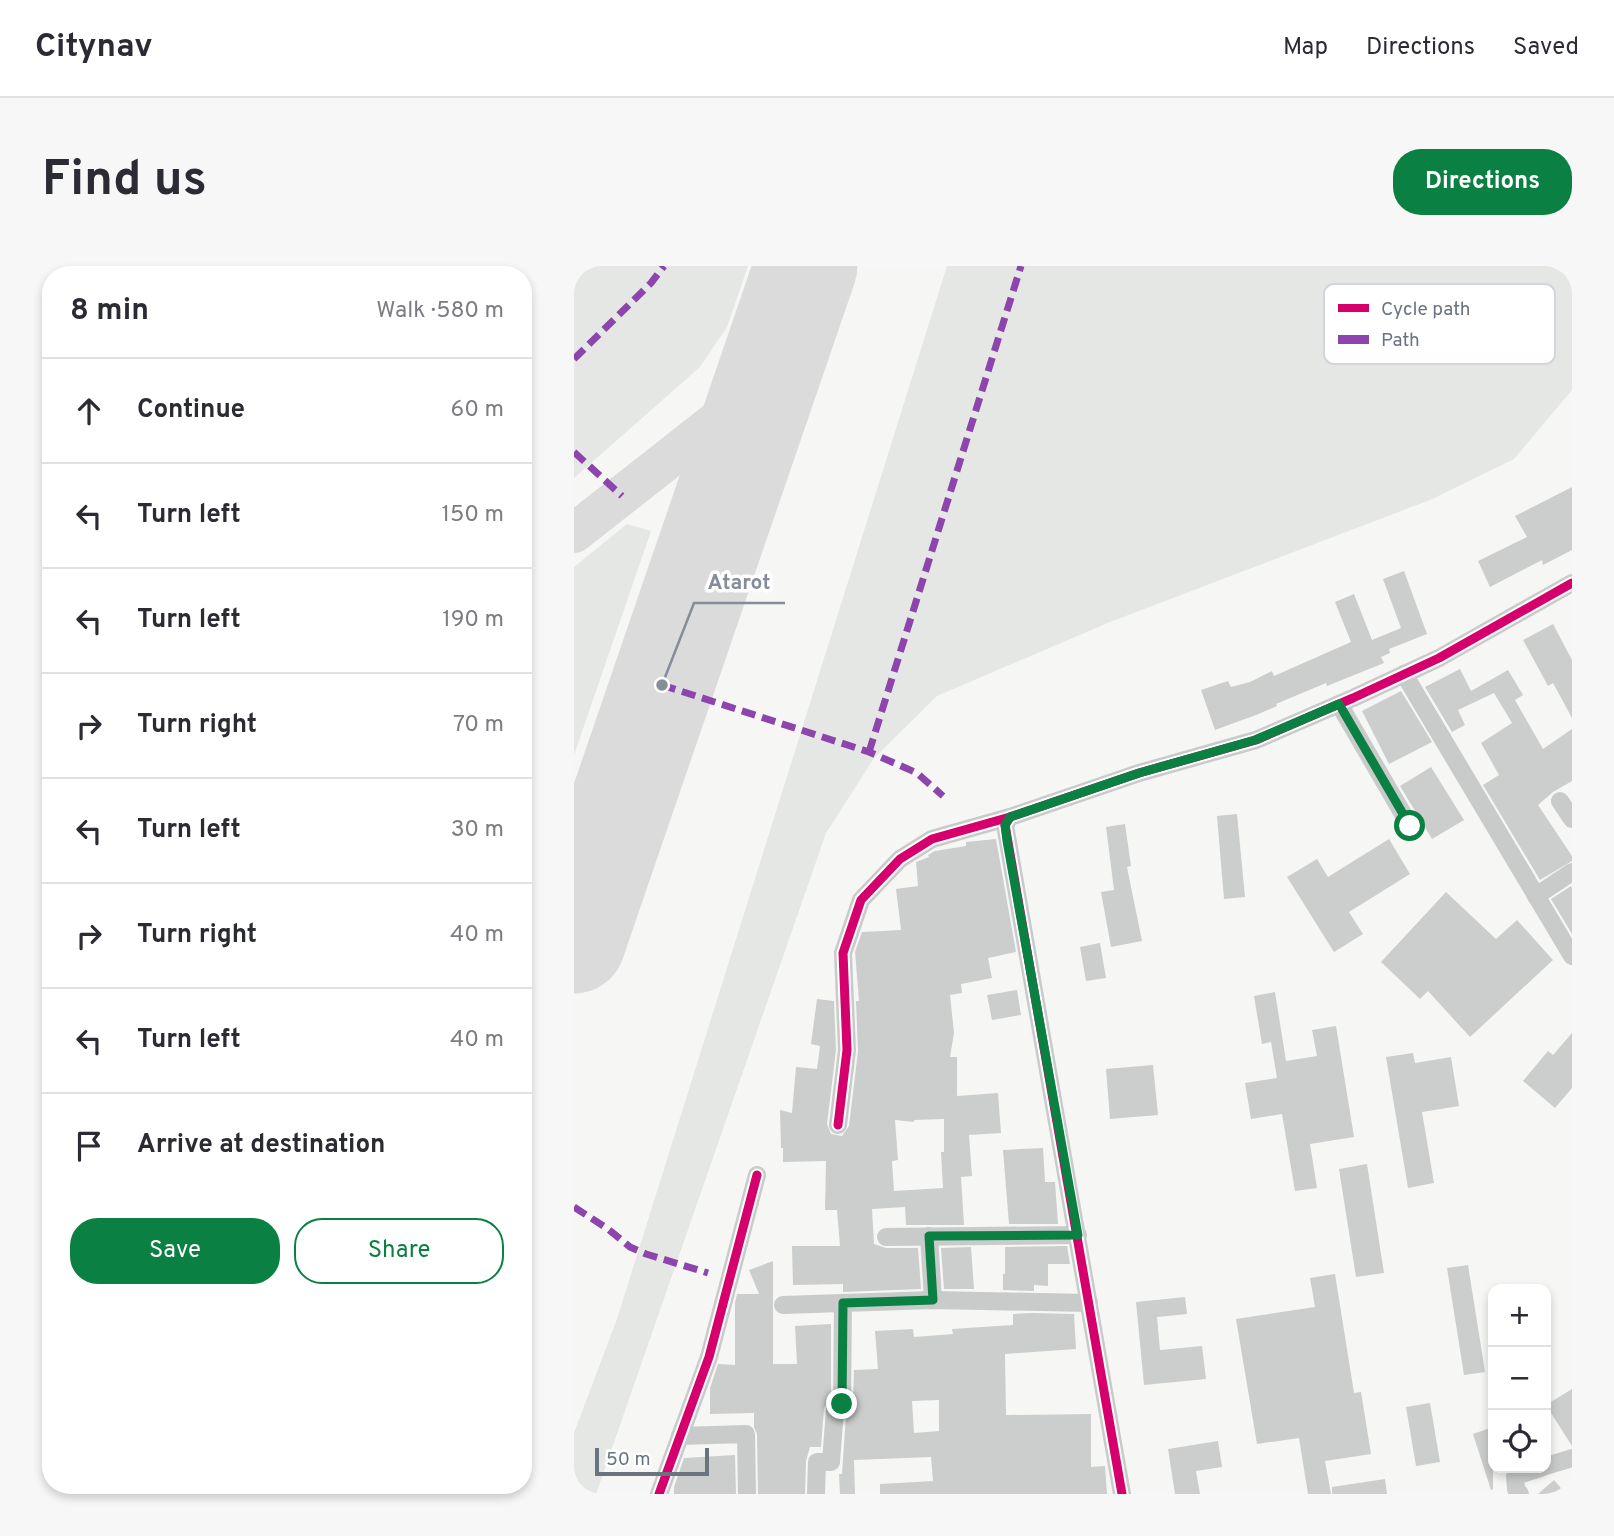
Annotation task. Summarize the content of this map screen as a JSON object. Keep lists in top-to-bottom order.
{
  "places": ["Atarot"],
  "legend": ["Cycle path", "Path"],
  "scale_bar": "50 m",
  "page": {
    "header": "Citynav",
    "nav": ["Map", "Directions", "Saved"],
    "buttons": [
      "Directions",
      ["Save", "Share"]
    ],
    "title": "Find us",
    "heading": ["8 min", "Walk · 580 m"],
    "list": [
      ["Continue", "60 m"],
      ["Turn left", "150 m"],
      ["Turn left", "190 m"],
      ["Turn right", "70 m"],
      ["Turn left", "30 m"],
      ["Turn right", "40 m"],
      ["Turn left", "40 m"],
      "Arrive at destination"
    ],
    "map_buttons": ["+", "−"],
    "scale": "50 m"
  }
}
